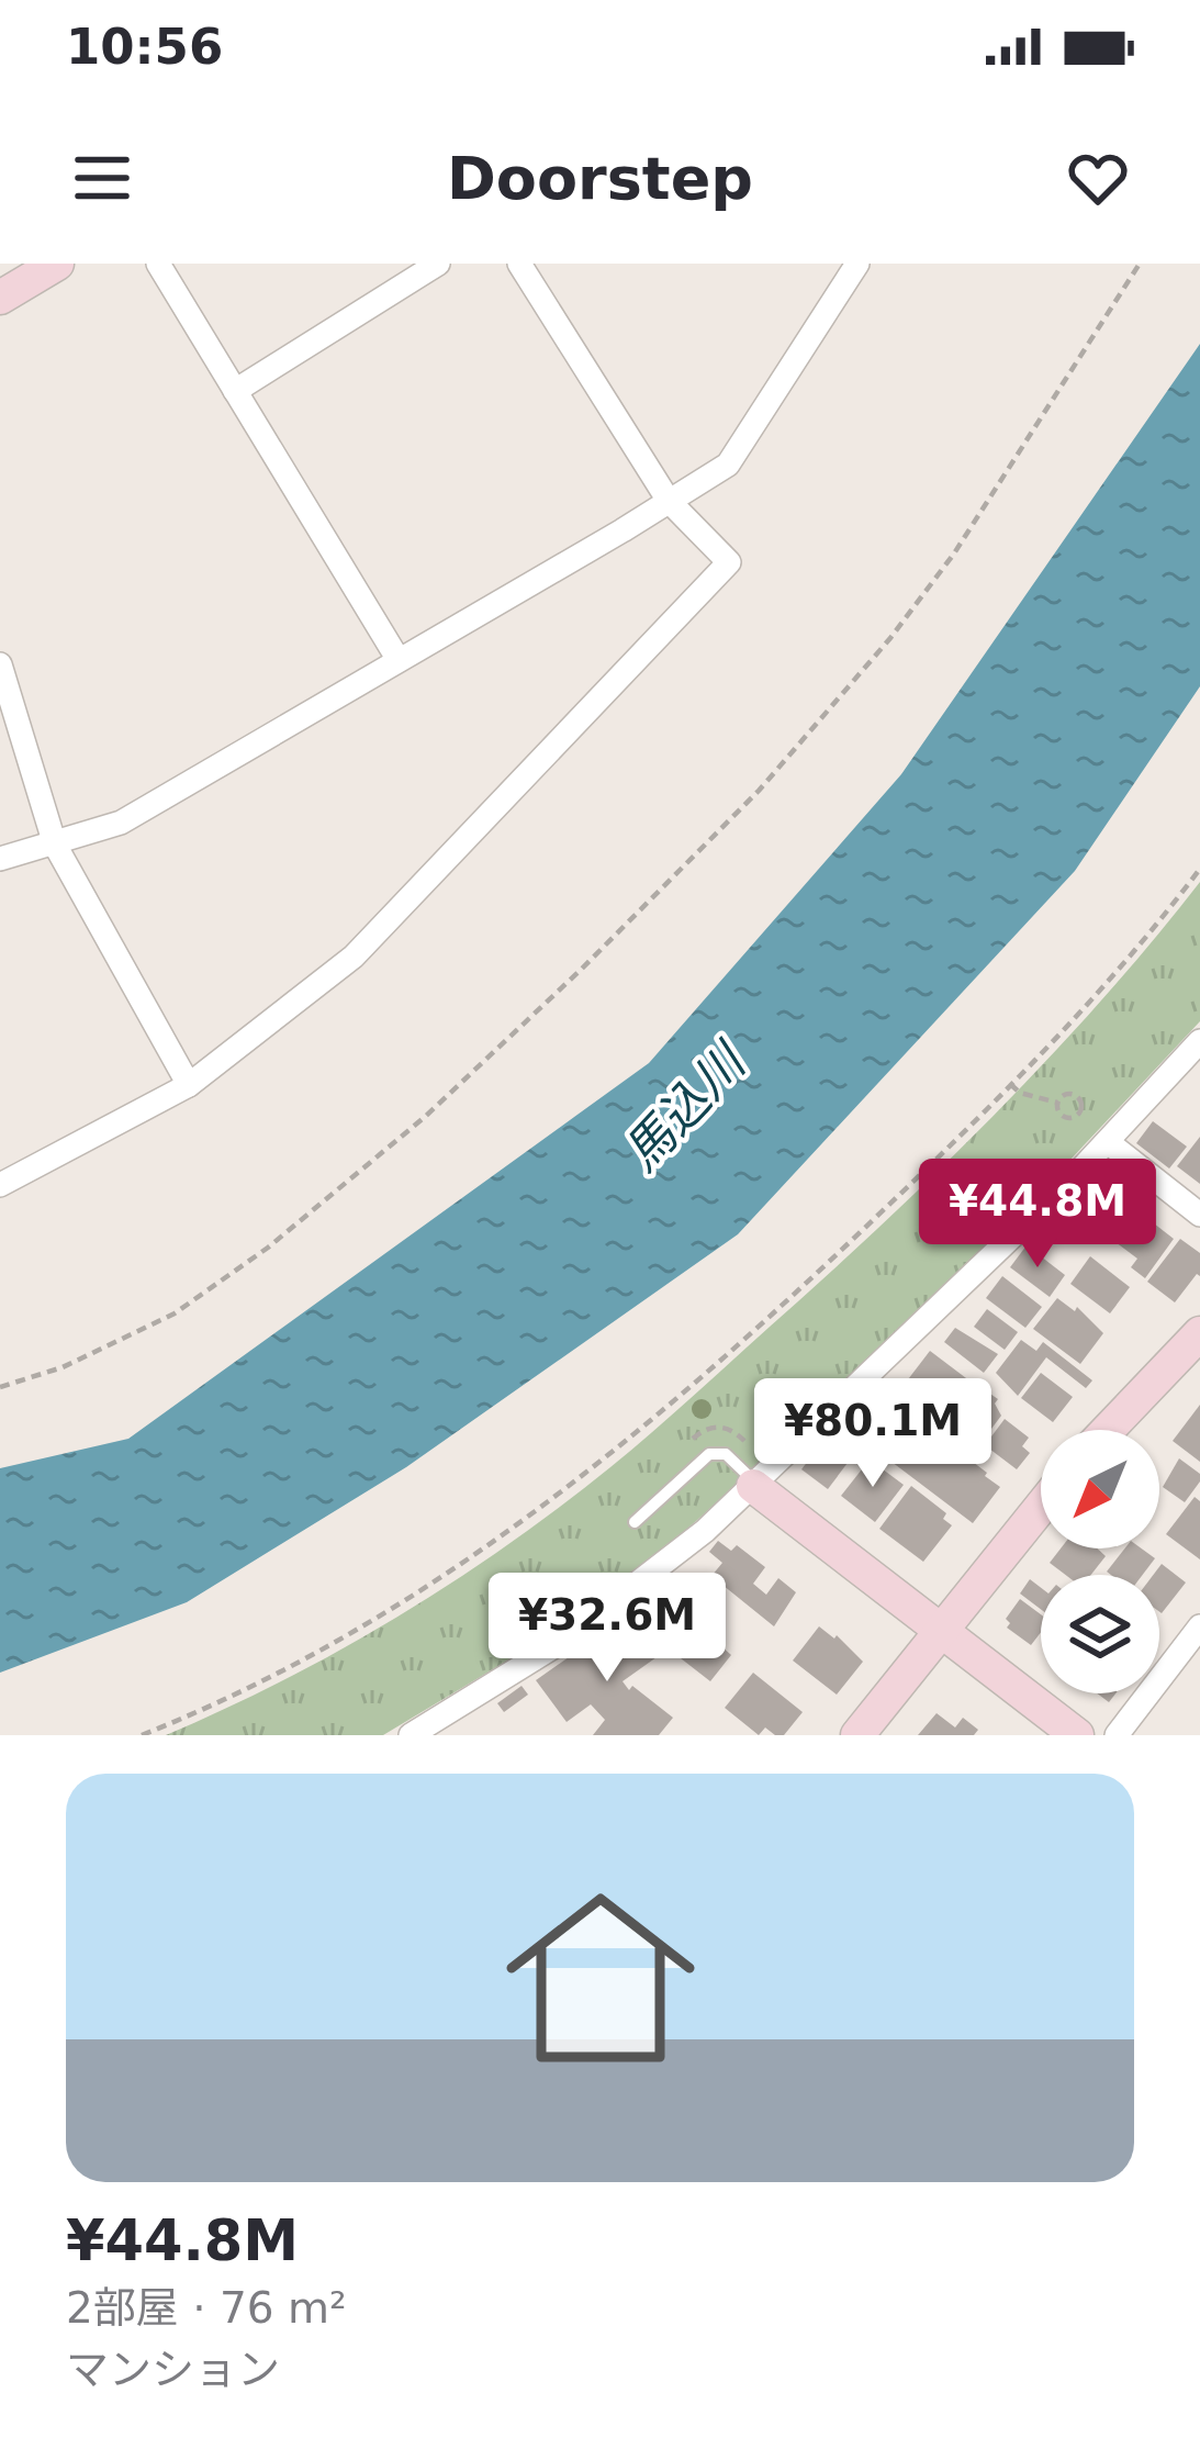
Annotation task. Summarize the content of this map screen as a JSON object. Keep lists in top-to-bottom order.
{
  "water": ["馬込川"],
  "north": "bottom left",
  "page": {
    "status": "10:56",
    "header": "Doorstep",
    "price": ["¥44.8M", "¥80.1M", "¥32.6M"],
    "list": [
      {
        "name": "¥44.8M",
        "note": "2部屋 · 76 m² · マンション"
      }
    ]
  }
}
